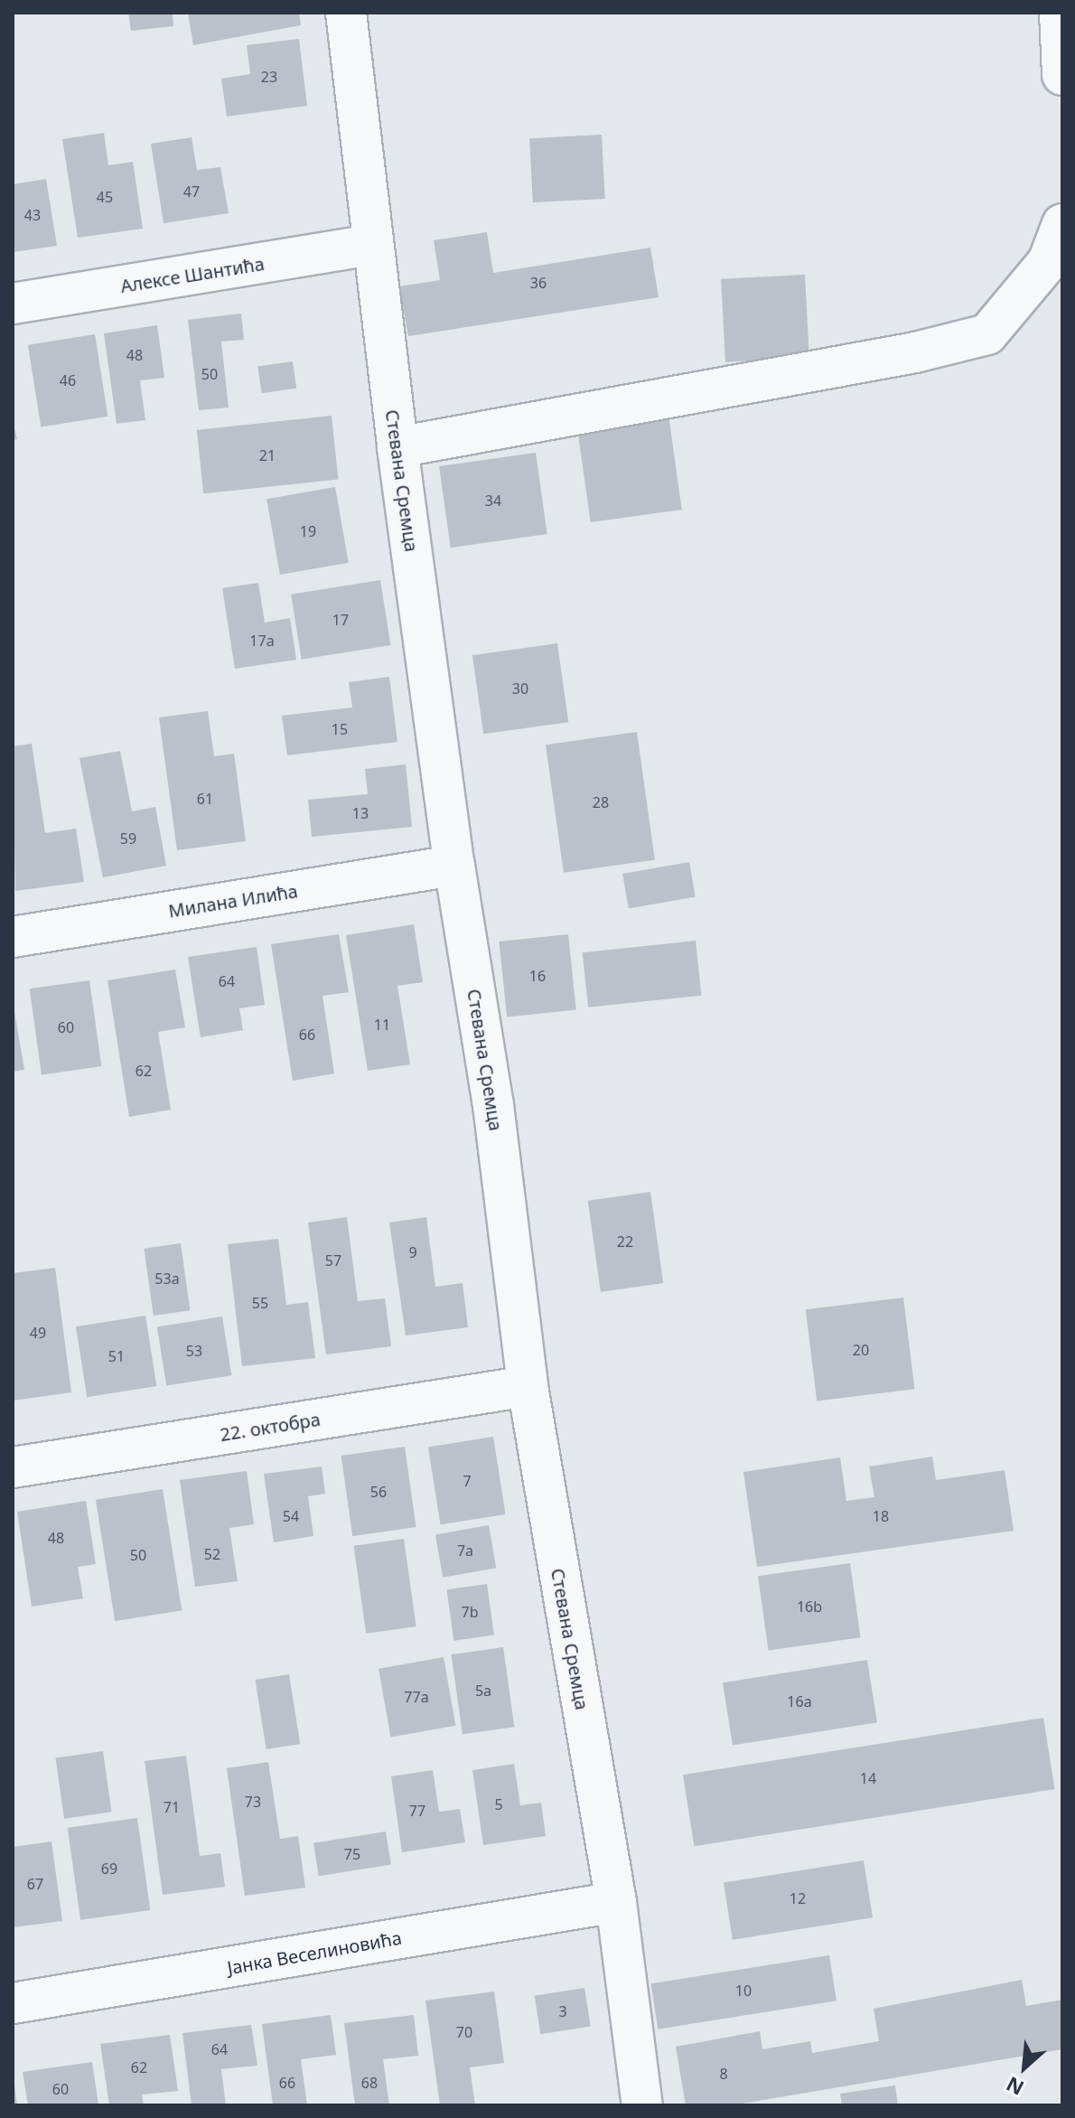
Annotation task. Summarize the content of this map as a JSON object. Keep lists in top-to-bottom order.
{
  "streets": {
    "street": [
      "Алексе Шантића",
      "Стевана Сремца",
      "Милана Илића",
      "22. октобра",
      "Јанка Веселиновића"
    ]
  },
  "crossings": [
    ["Алексе Шантића", "Стевана Сремца"],
    ["Стевана Сремца", "Милана Илића"],
    ["Стевана Сремца", "22. октобра"],
    ["Стевана Сремца", "Јанка Веселиновића"]
  ],
  "house_numbers": [
    "23",
    "47",
    "45",
    "43",
    "36",
    "48",
    "50",
    "46",
    "21",
    "34",
    "19",
    "17",
    "17a",
    "30",
    "15",
    "61",
    "28",
    "13",
    "59",
    "16",
    "64",
    "11",
    "60",
    "66",
    "62",
    "22",
    "9",
    "57",
    "53a",
    "55",
    "49",
    "20",
    "53",
    "51",
    "7",
    "56",
    "54",
    "18",
    "48",
    "7a",
    "52",
    "50",
    "16b",
    "7b",
    "5a",
    "77a",
    "16a",
    "14",
    "73",
    "5",
    "71",
    "77",
    "75",
    "69",
    "67",
    "12",
    "10",
    "3",
    "70",
    "64",
    "62",
    "8",
    "66",
    "68",
    "60"
  ],
  "north": "bottom left"
}
